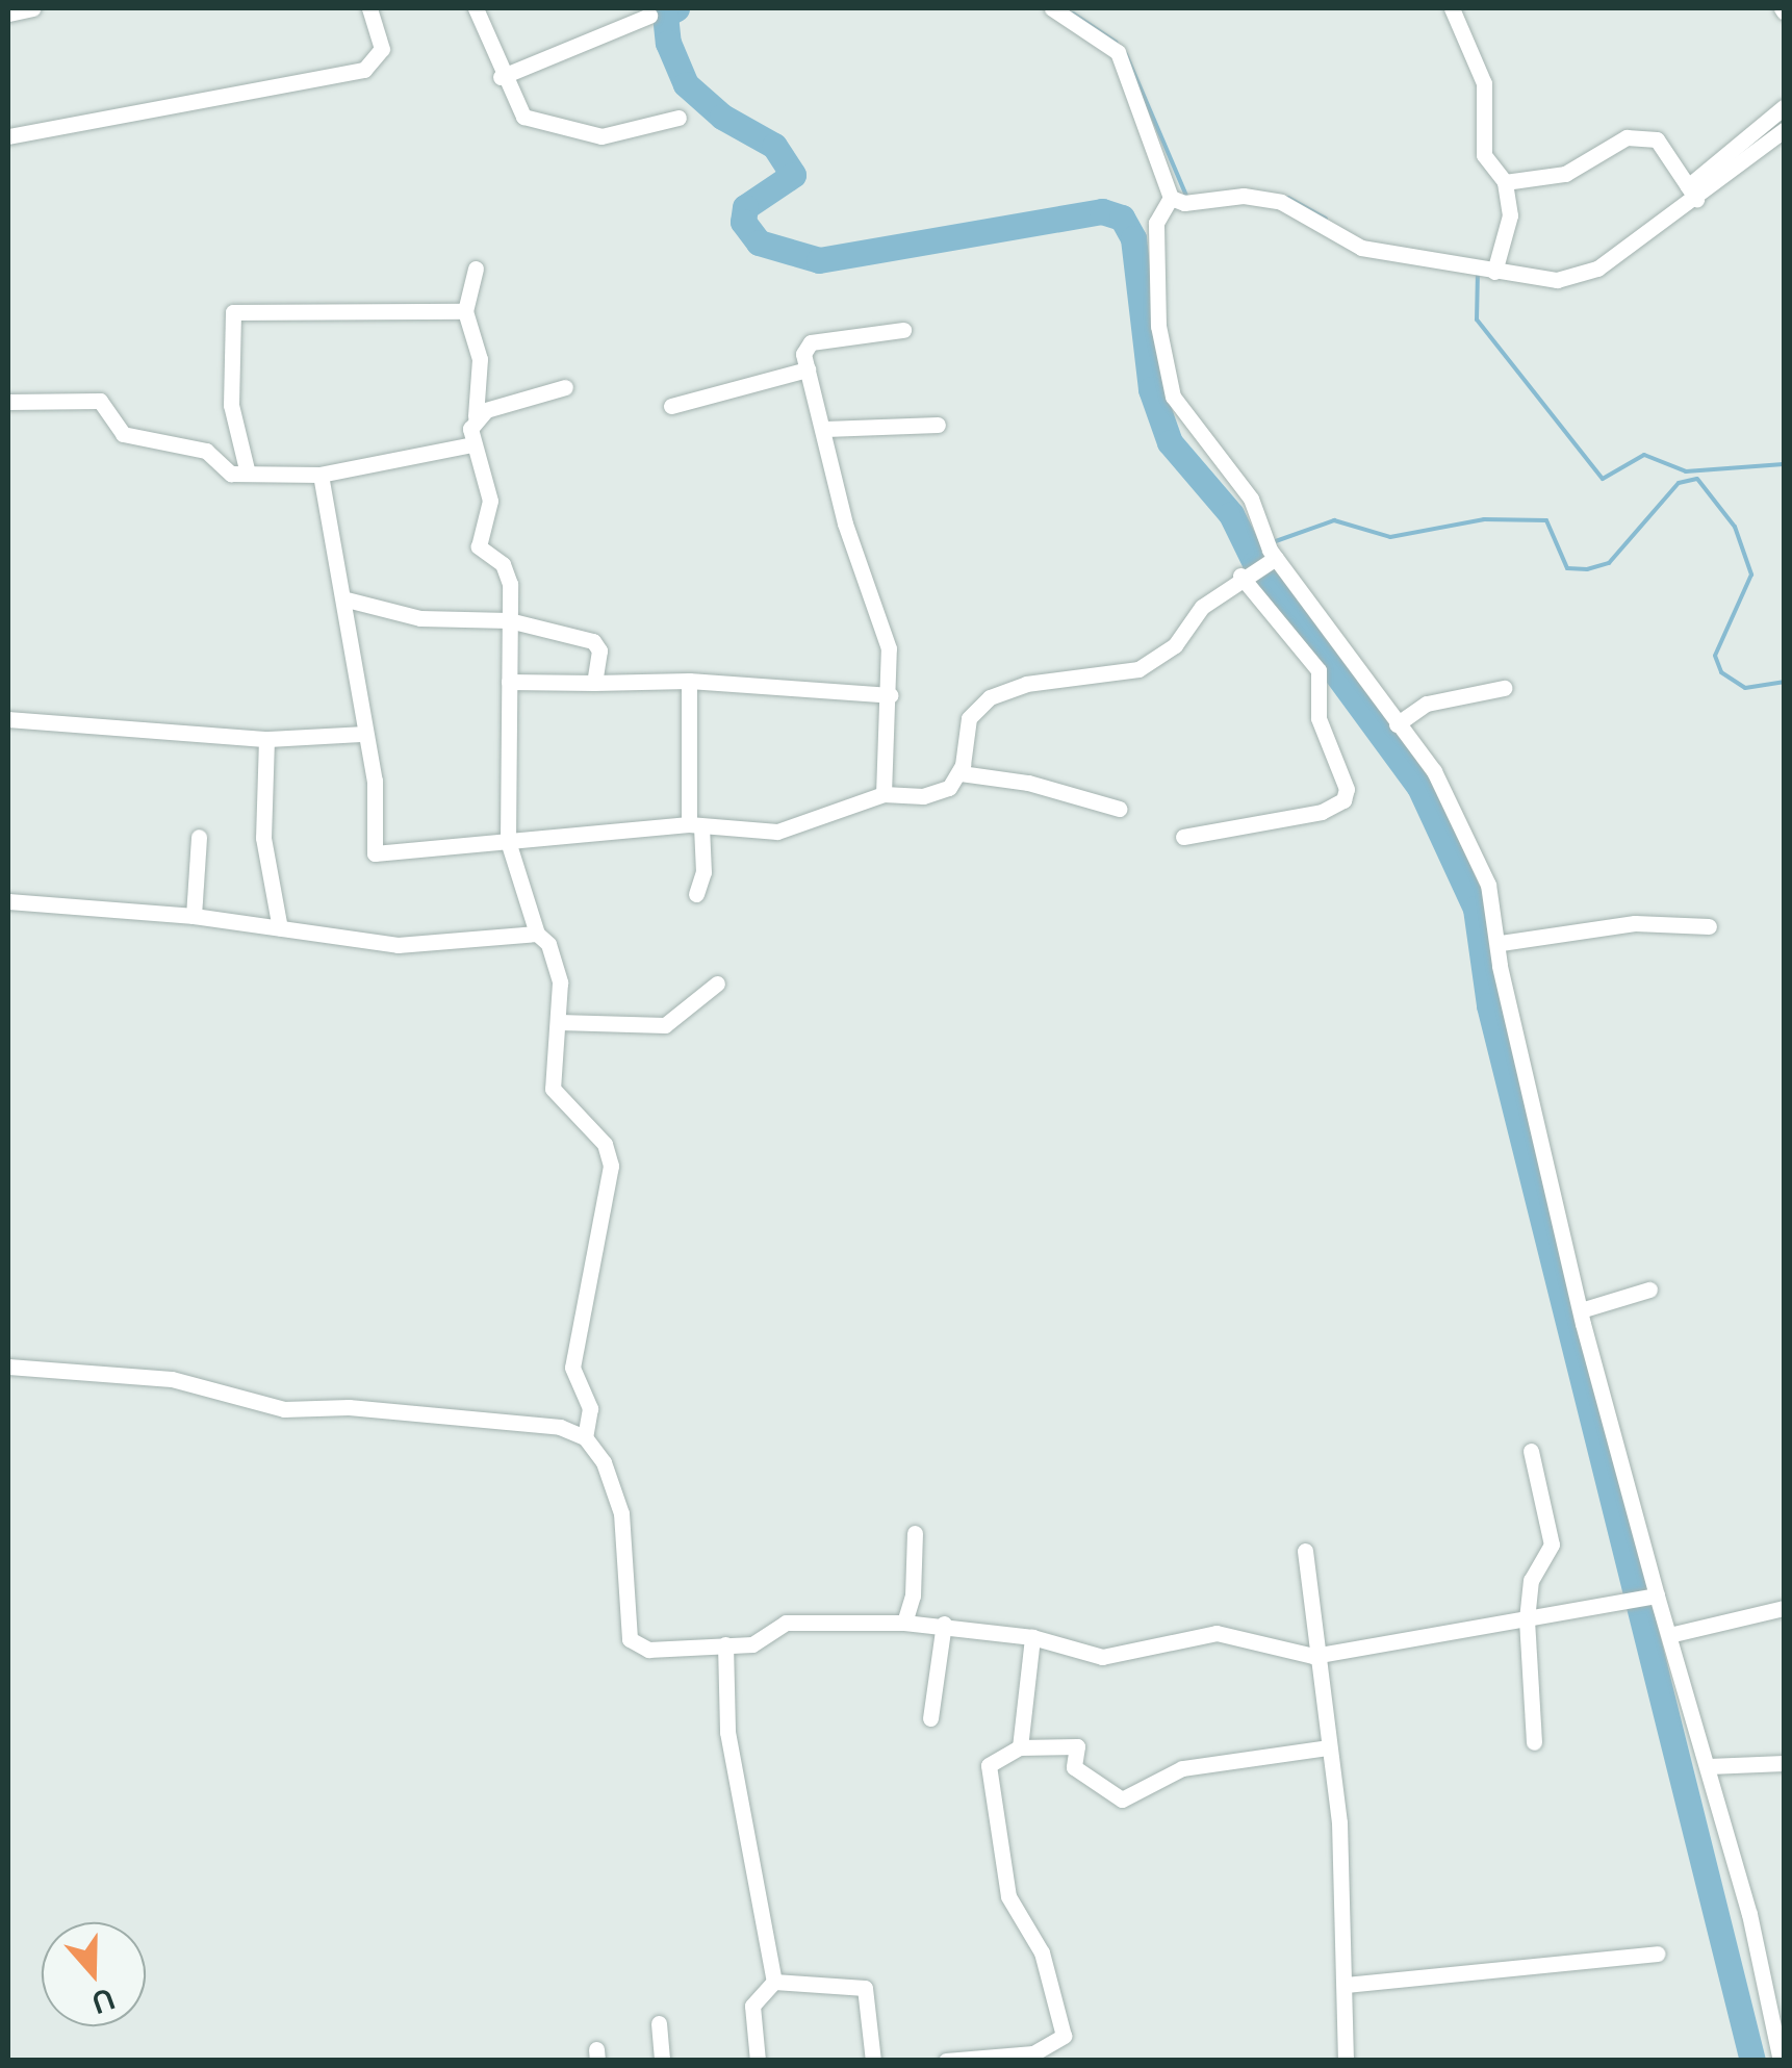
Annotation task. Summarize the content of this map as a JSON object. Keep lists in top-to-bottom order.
{
  "north": "bottom"
}
